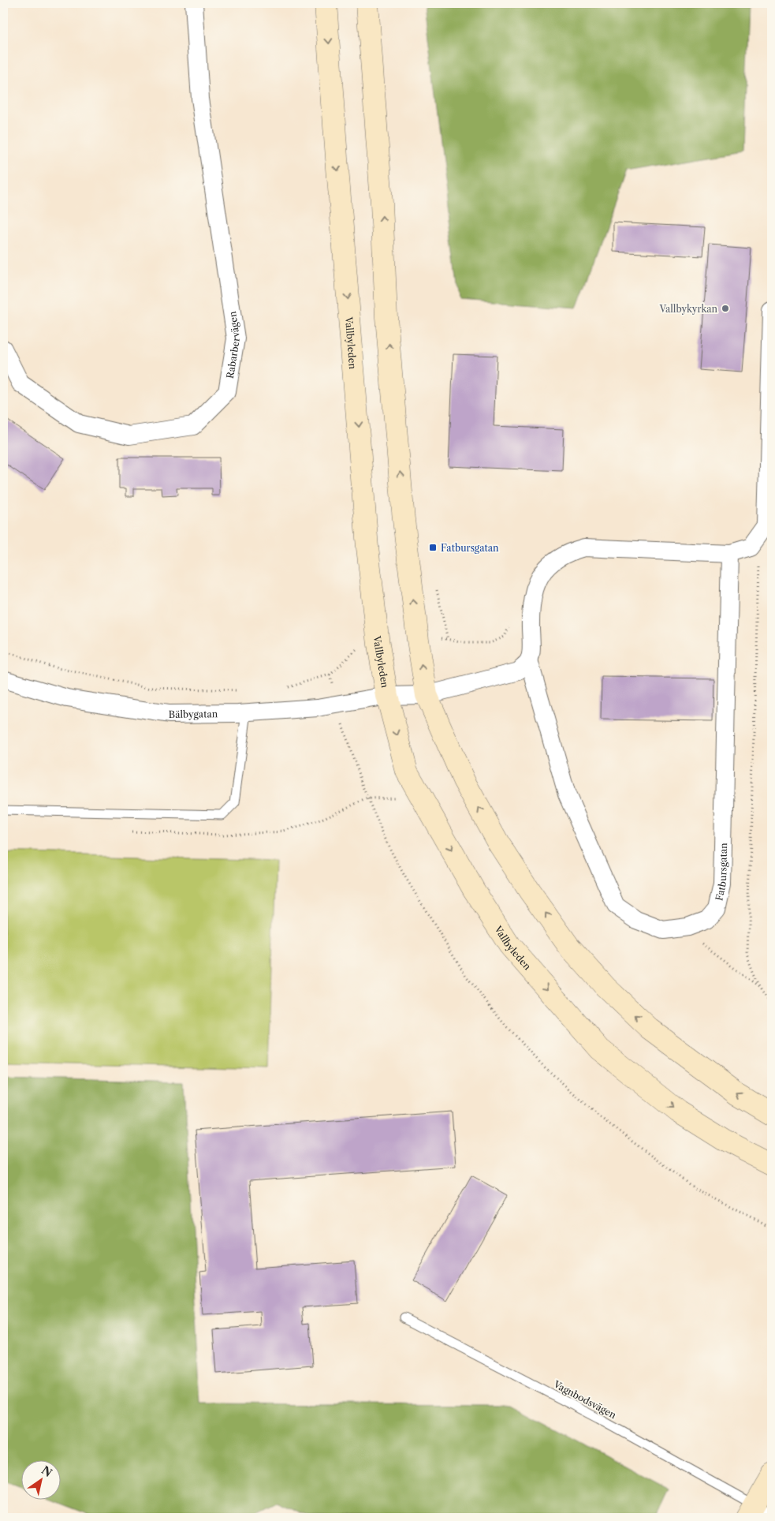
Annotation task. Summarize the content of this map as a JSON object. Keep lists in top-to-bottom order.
{
  "streets": {
    "main road": ["Vallbyleden"],
    "street": ["Rabarbervägen", "Bälbygatan", "Fatbursgatan"],
    "lane": ["Vagnbodsvägen"]
  },
  "crossings": [
    ["Vallbyleden", "Bälbygatan"]
  ],
  "places": {
    "other": ["Vallbykyrkan"],
    "transit": ["Fatbursgatan"]
  },
  "north": "top right"
}
